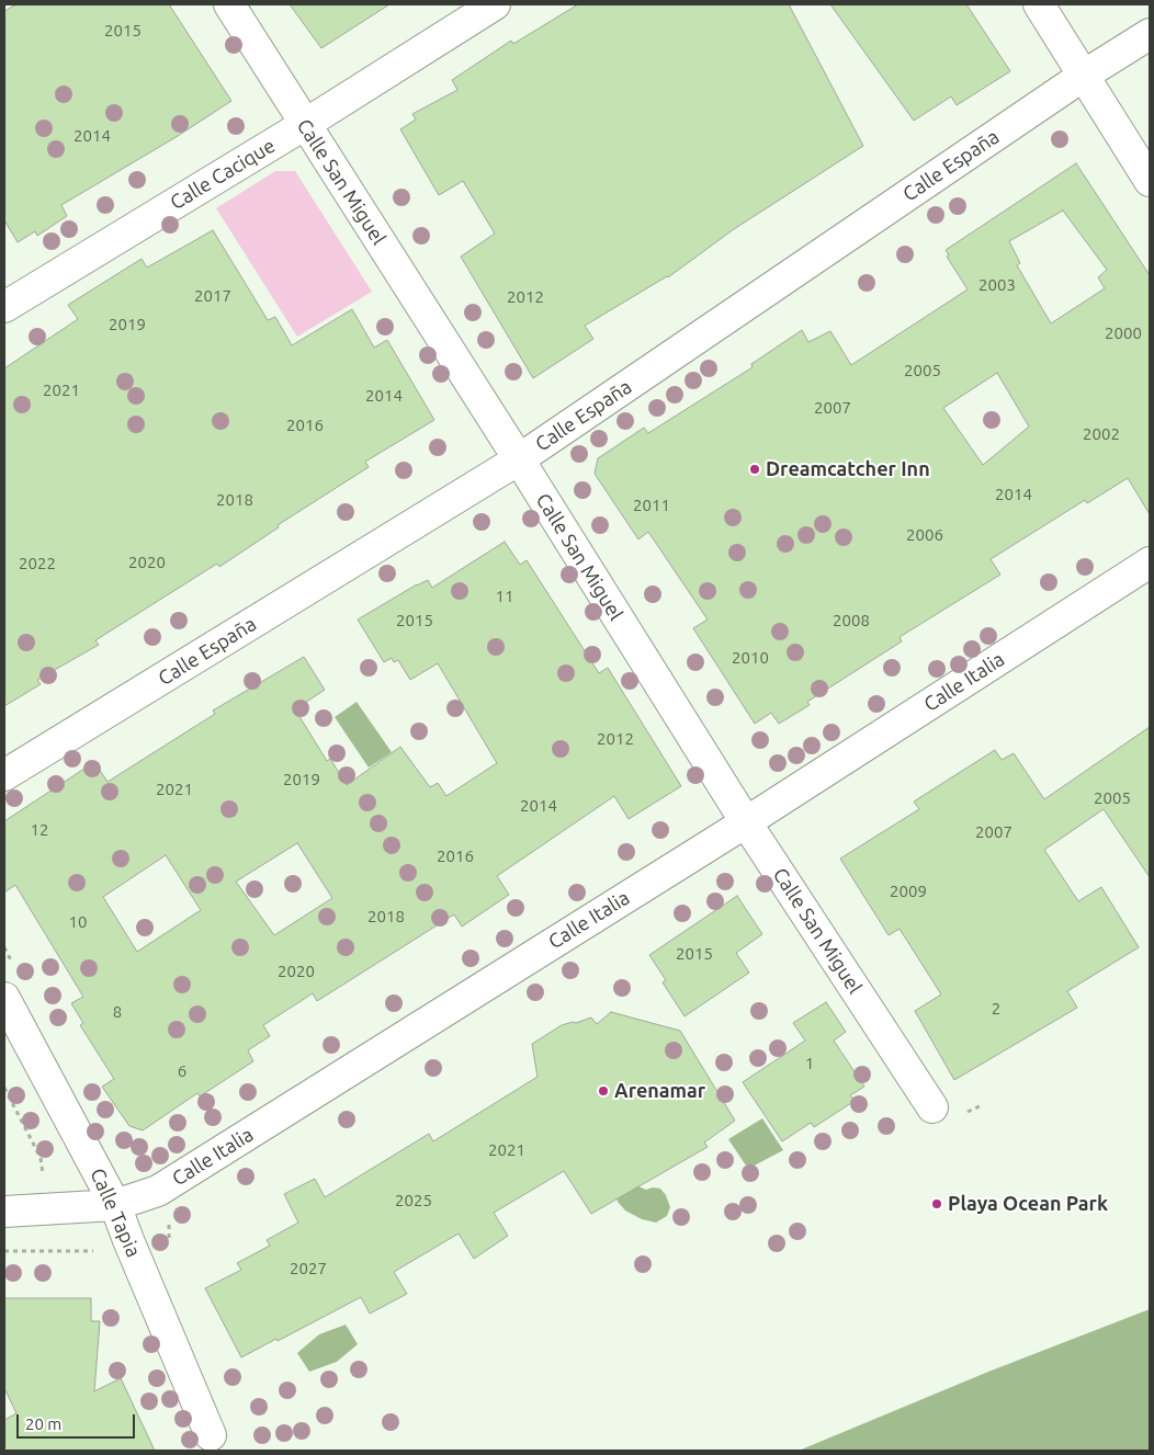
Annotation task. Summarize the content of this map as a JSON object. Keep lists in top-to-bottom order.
{
  "streets": {
    "street": [
      "Calle España",
      "Calle Cacique",
      "Calle San Miguel",
      "Calle Italia",
      "Calle Tapia"
    ]
  },
  "crossings": [
    ["Calle España", "Calle San Miguel"],
    ["Calle Cacique", "Calle San Miguel"],
    ["Calle San Miguel", "Calle Italia"],
    ["Calle Italia", "Calle Tapia"]
  ],
  "places": ["Dreamcatcher Inn", "Arenamar", "Playa Ocean Park"],
  "house_numbers": [
    "2015",
    "2014",
    "2003",
    "2017",
    "2012",
    "2019",
    "2000",
    "2005",
    "2021",
    "2014",
    "2007",
    "2016",
    "2002",
    "2014",
    "2018",
    "2011",
    "2006",
    "2020",
    "2022",
    "11",
    "2015",
    "2008",
    "2010",
    "2012",
    "2019",
    "2021",
    "2005",
    "2014",
    "12",
    "2007",
    "2016",
    "2009",
    "2018",
    "10",
    "2015",
    "2020",
    "2",
    "8",
    "1",
    "6",
    "2021",
    "2025",
    "2027"
  ],
  "scale_bar": "20 m"
}
